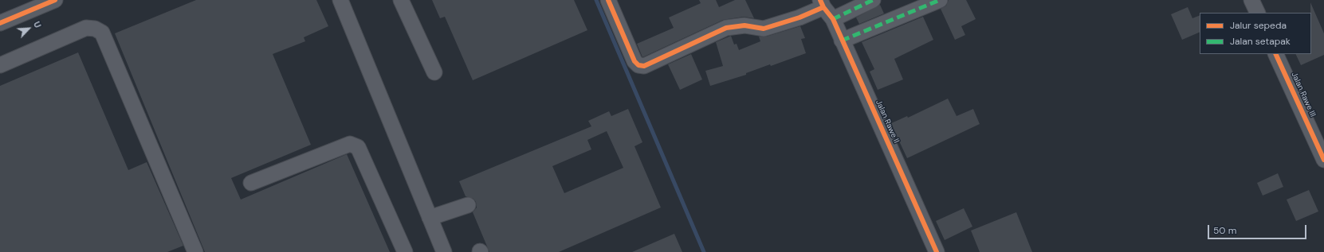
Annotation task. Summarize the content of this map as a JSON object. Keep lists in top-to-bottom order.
{
  "streets": {
    "street": ["Jalan Rawe III", "Jalan Rawe II"]
  },
  "legend": ["Jalur sepeda", "Jalan setapak"],
  "scale_bar": "50 m",
  "north": "top right"
}
